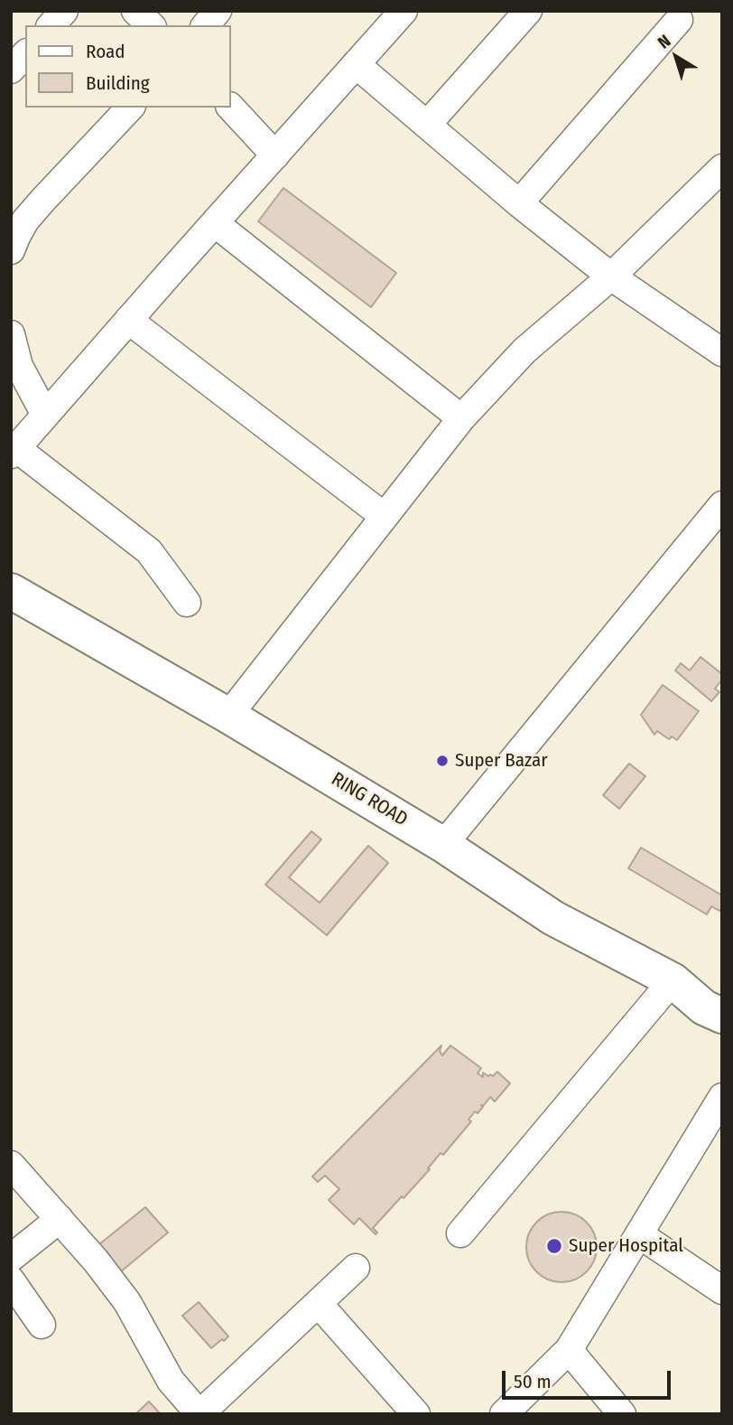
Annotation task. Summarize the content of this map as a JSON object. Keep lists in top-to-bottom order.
{
  "streets": {
    "main road": ["RING ROAD"]
  },
  "places": ["Super Bazar", "Super Hospital"],
  "legend": ["Road", "Building"],
  "scale_bar": "50 m",
  "north": "top left"
}
